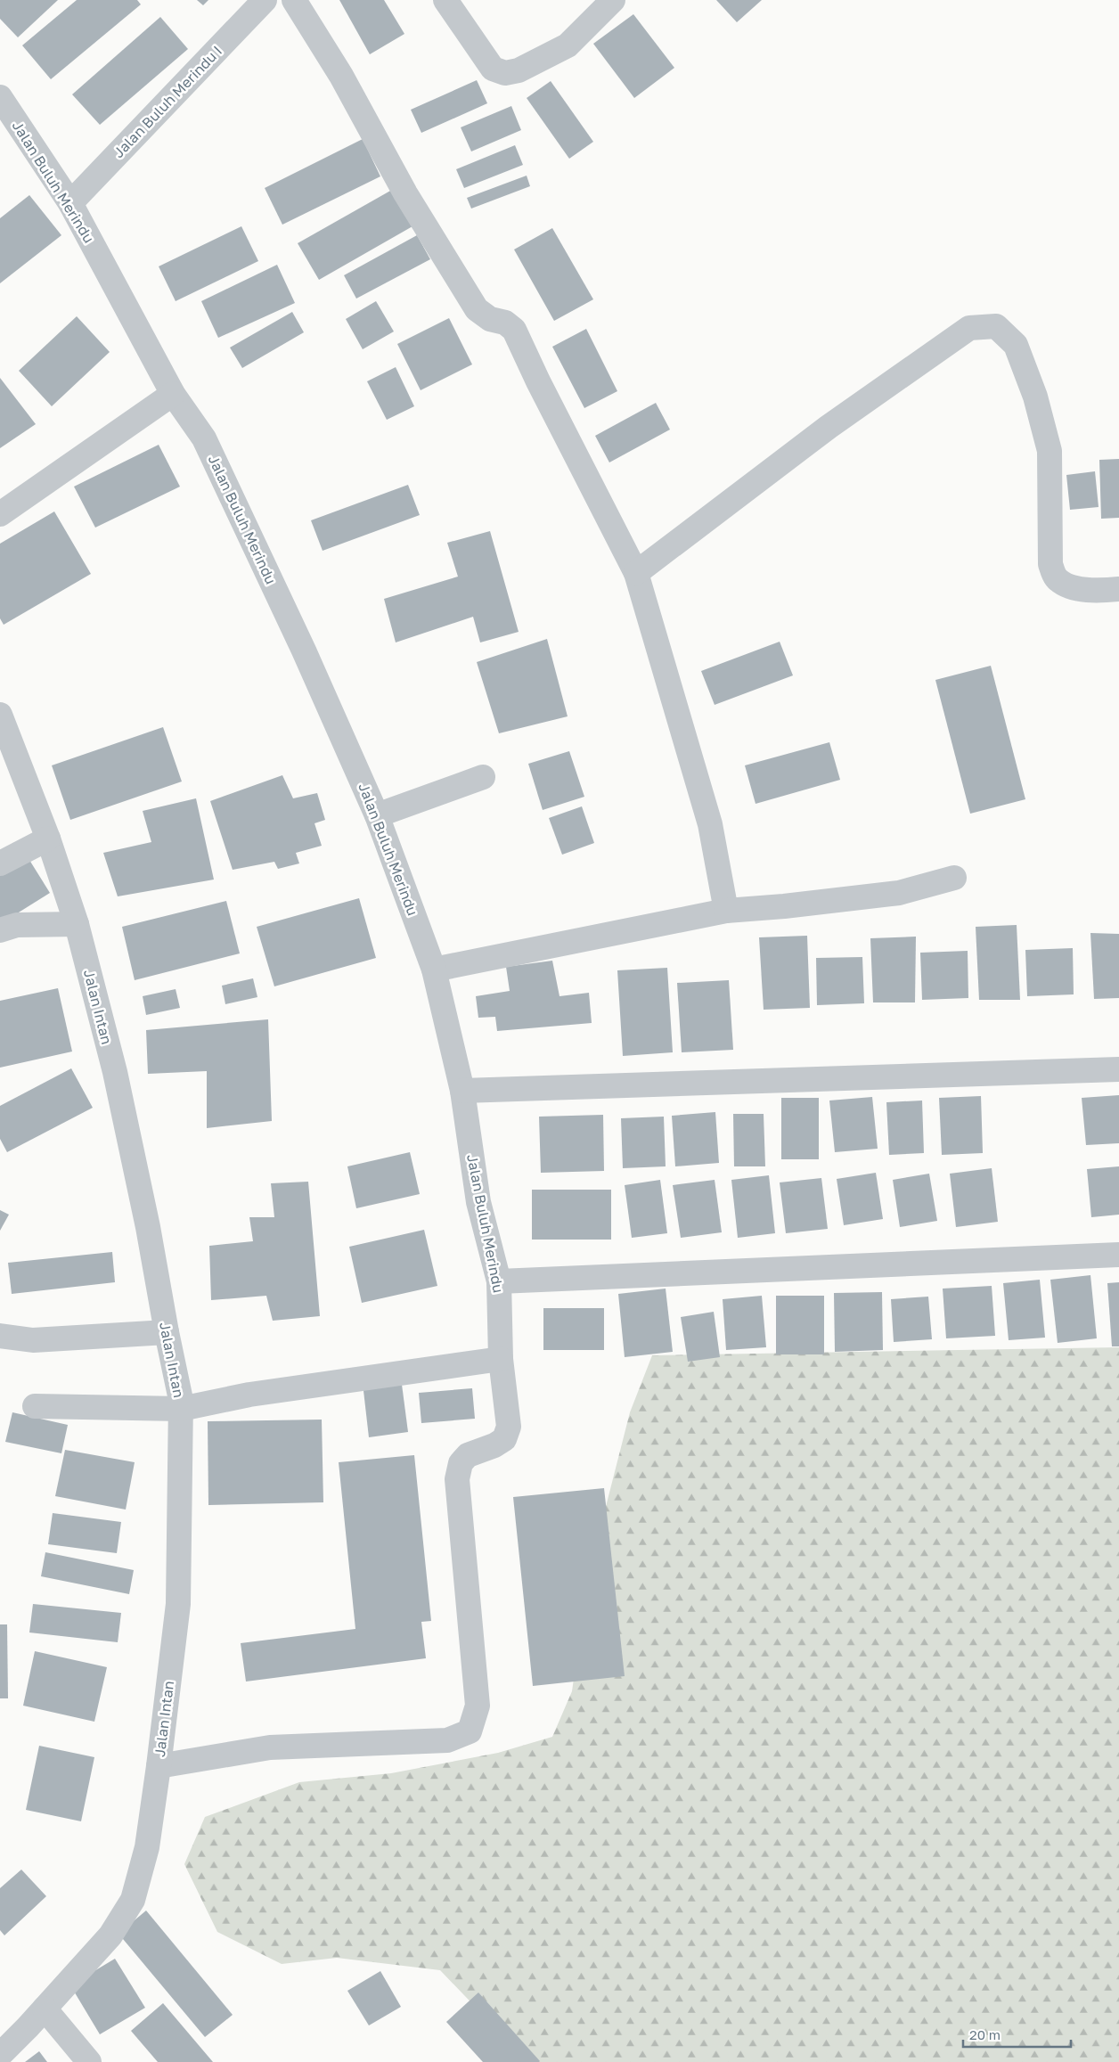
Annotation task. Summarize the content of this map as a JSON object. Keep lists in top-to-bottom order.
{
  "streets": {
    "street": ["Jalan Buluh Merindu I", "Jalan Buluh Merindu", "Jalan Intan"]
  },
  "crossings": [
    ["Jalan Buluh Merindu I", "Jalan Buluh Merindu"],
    ["Jalan Buluh Merindu", "Jalan Intan"]
  ],
  "scale_bar": "20 m"
}
